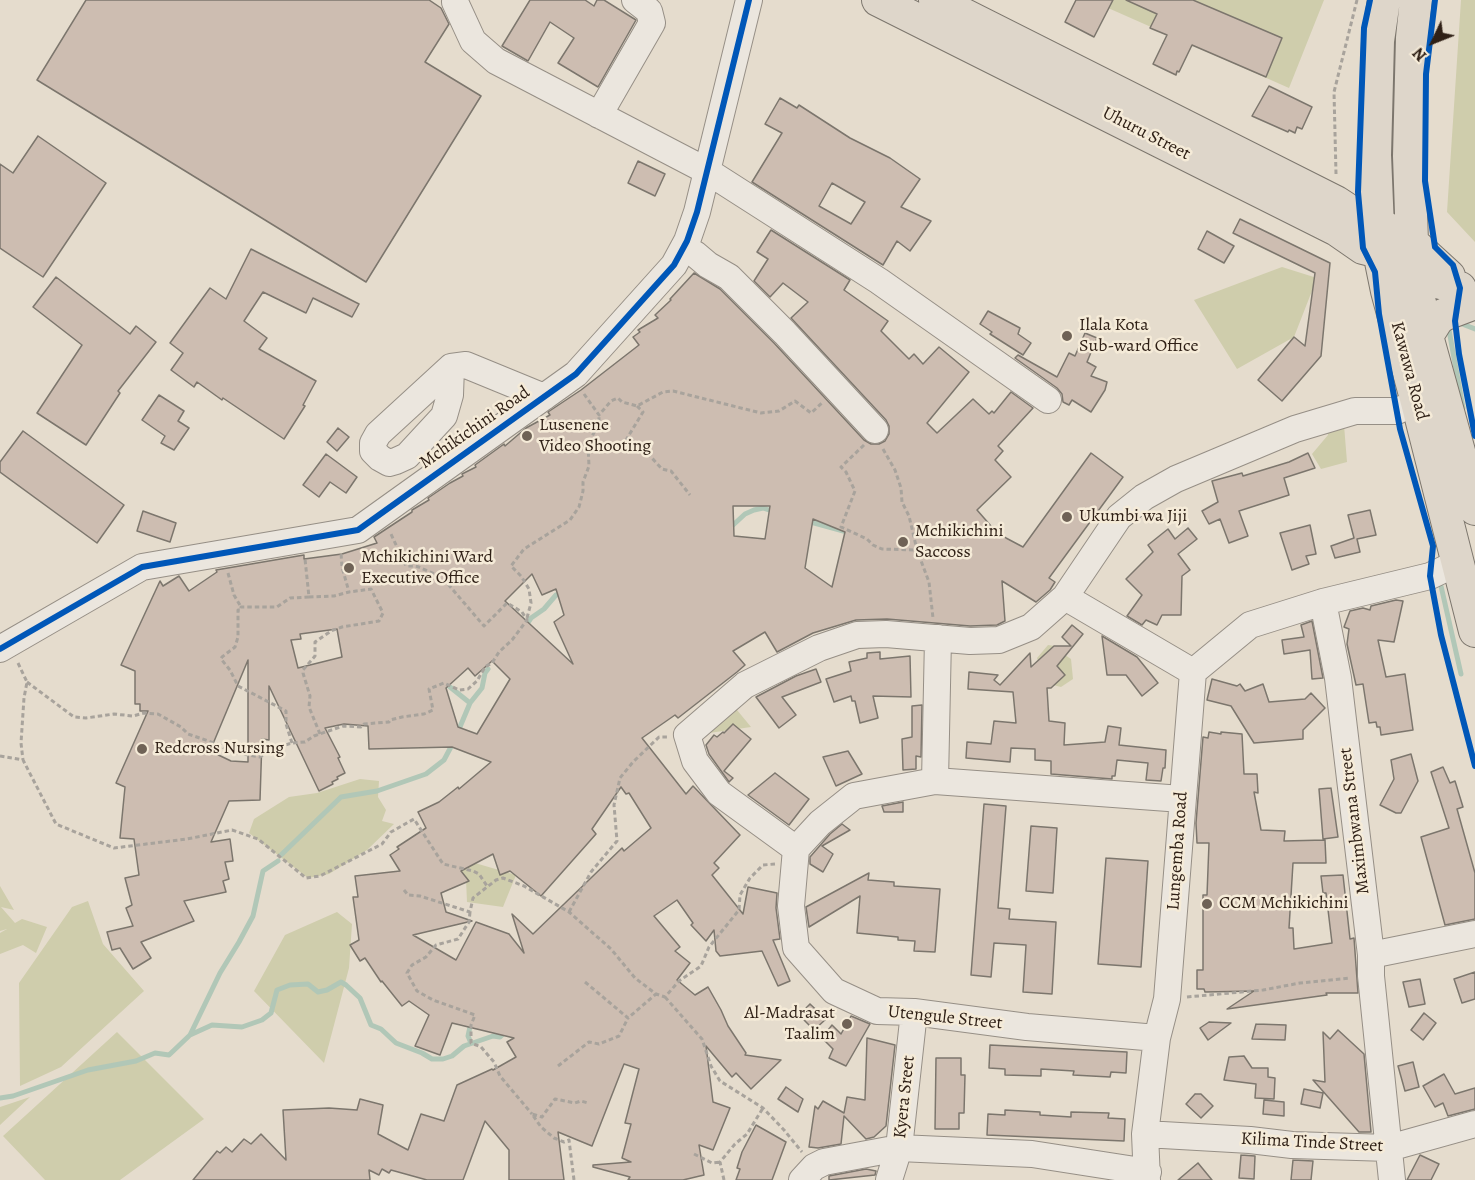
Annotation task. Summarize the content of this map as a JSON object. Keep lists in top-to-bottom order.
{
  "streets": {
    "main road": ["Uhuru Street", "Kawawa Road"],
    "street": [
      "Mchikichini Road",
      "Maximbwana Street",
      "Lungemba Road",
      "Utengule Street",
      "Kyera Sreet",
      "Kilima Tinde Street"
    ]
  },
  "crossings": [
    ["Uhuru Street", "Kawawa Road"],
    ["Maximbwana Street", "Kilima Tinde Street"],
    ["Lungemba Road", "Utengule Street"],
    ["Lungemba Road", "Kilima Tinde Street"],
    ["Utengule Street", "Kyera Sreet"]
  ],
  "places": [
    "Ilala Kota Sub-ward Office",
    "Lusenene Video Shooting",
    "Ukumbi wa Jiji",
    "Mchikichini Saccoss",
    "Mchikichini Ward Executive Office",
    "Redcross Nursing",
    "CCM Mchikichini",
    "Al-Madrasat Taalim"
  ],
  "north": "bottom left"
}
